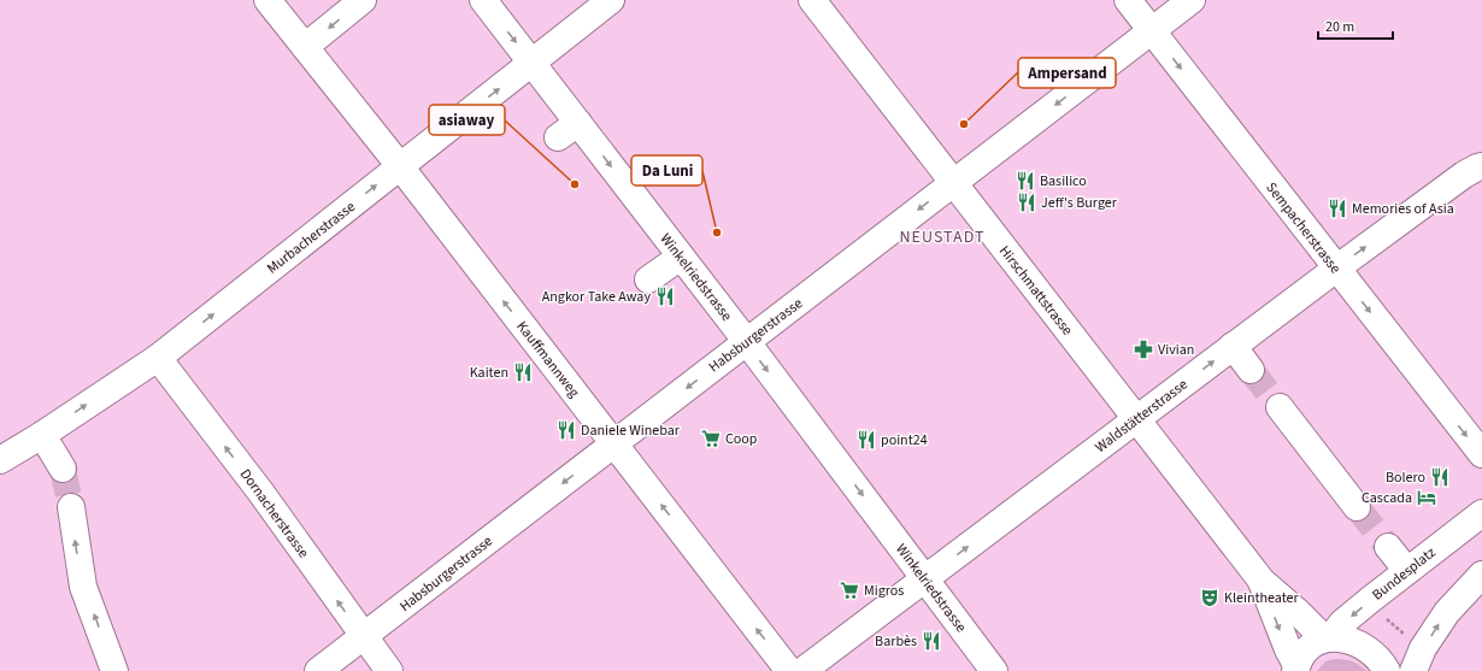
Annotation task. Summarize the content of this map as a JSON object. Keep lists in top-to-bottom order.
{
  "streets": {
    "street": [
      "Sempacherstrasse",
      "Murbacherstrasse",
      "Winkelriedstrasse",
      "Hirschmattstrasse",
      "Habsburgerstrasse",
      "Kauffmannweg",
      "Waldstätterstrasse",
      "Dornacherstrasse",
      "Bundesplatz"
    ]
  },
  "crossings": [
    ["Sempacherstrasse", "Habsburgerstrasse"],
    ["Sempacherstrasse", "Waldstätterstrasse"],
    ["Murbacherstrasse", "Winkelriedstrasse"],
    ["Murbacherstrasse", "Kauffmannweg"],
    ["Murbacherstrasse", "Dornacherstrasse"],
    ["Winkelriedstrasse", "Habsburgerstrasse"],
    ["Winkelriedstrasse", "Waldstätterstrasse"],
    ["Hirschmattstrasse", "Habsburgerstrasse"],
    ["Hirschmattstrasse", "Waldstätterstrasse"],
    ["Hirschmattstrasse", "Bundesplatz"],
    ["Habsburgerstrasse", "Kauffmannweg"],
    ["Habsburgerstrasse", "Dornacherstrasse"]
  ],
  "one_way": [
    "Sempacherstrasse",
    "Murbacherstrasse",
    "Winkelriedstrasse",
    "Habsburgerstrasse",
    "Kauffmannweg",
    "Waldstätterstrasse"
  ],
  "districts": ["NEUSTADT"],
  "places": {
    "other": ["Ampersand", "asiaway", "Da Luni"],
    "restaurant": [
      "Basilico",
      "Jeff's Burger",
      "Memories of Asia",
      "Angkor Take Away",
      "Kaiten",
      "Daniele Winebar",
      "point24",
      "Bolero",
      "Barbès"
    ],
    "pharmacy": ["Vivian"],
    "supermarket": ["Coop", "Migros"],
    "hotel": ["Cascada"],
    "theatre": ["Kleintheater"]
  },
  "scale_bar": "20 m"
}
